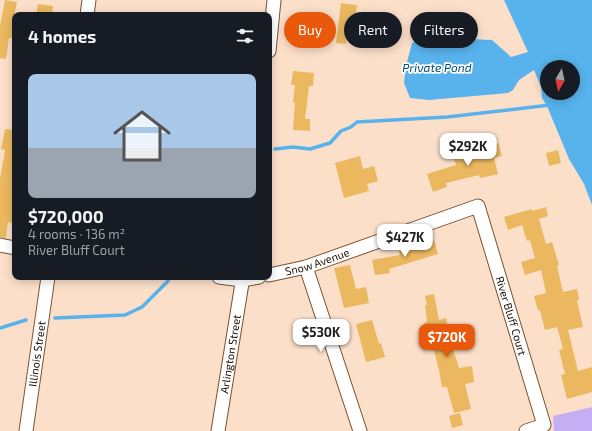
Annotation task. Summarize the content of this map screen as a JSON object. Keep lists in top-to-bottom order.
{
  "streets": {
    "street": [
      "Snow Avenue",
      "River Bluff Court",
      "Illinois Street",
      "Arlington Street"
    ]
  },
  "crossings": [
    ["Snow Avenue", "River Bluff Court"]
  ],
  "water": ["Private Pond"],
  "north": "bottom",
  "page": {
    "chip": ["Buy", "Rent", "Filters"],
    "heading": "4 homes",
    "list": [
      {
        "name": "$720,000",
        "note": "4 rooms · 136 m² · River Bluff Court"
      }
    ],
    "price": [
      "$292K",
      "$427K",
      "$530K",
      "$720K"
    ]
  }
}
